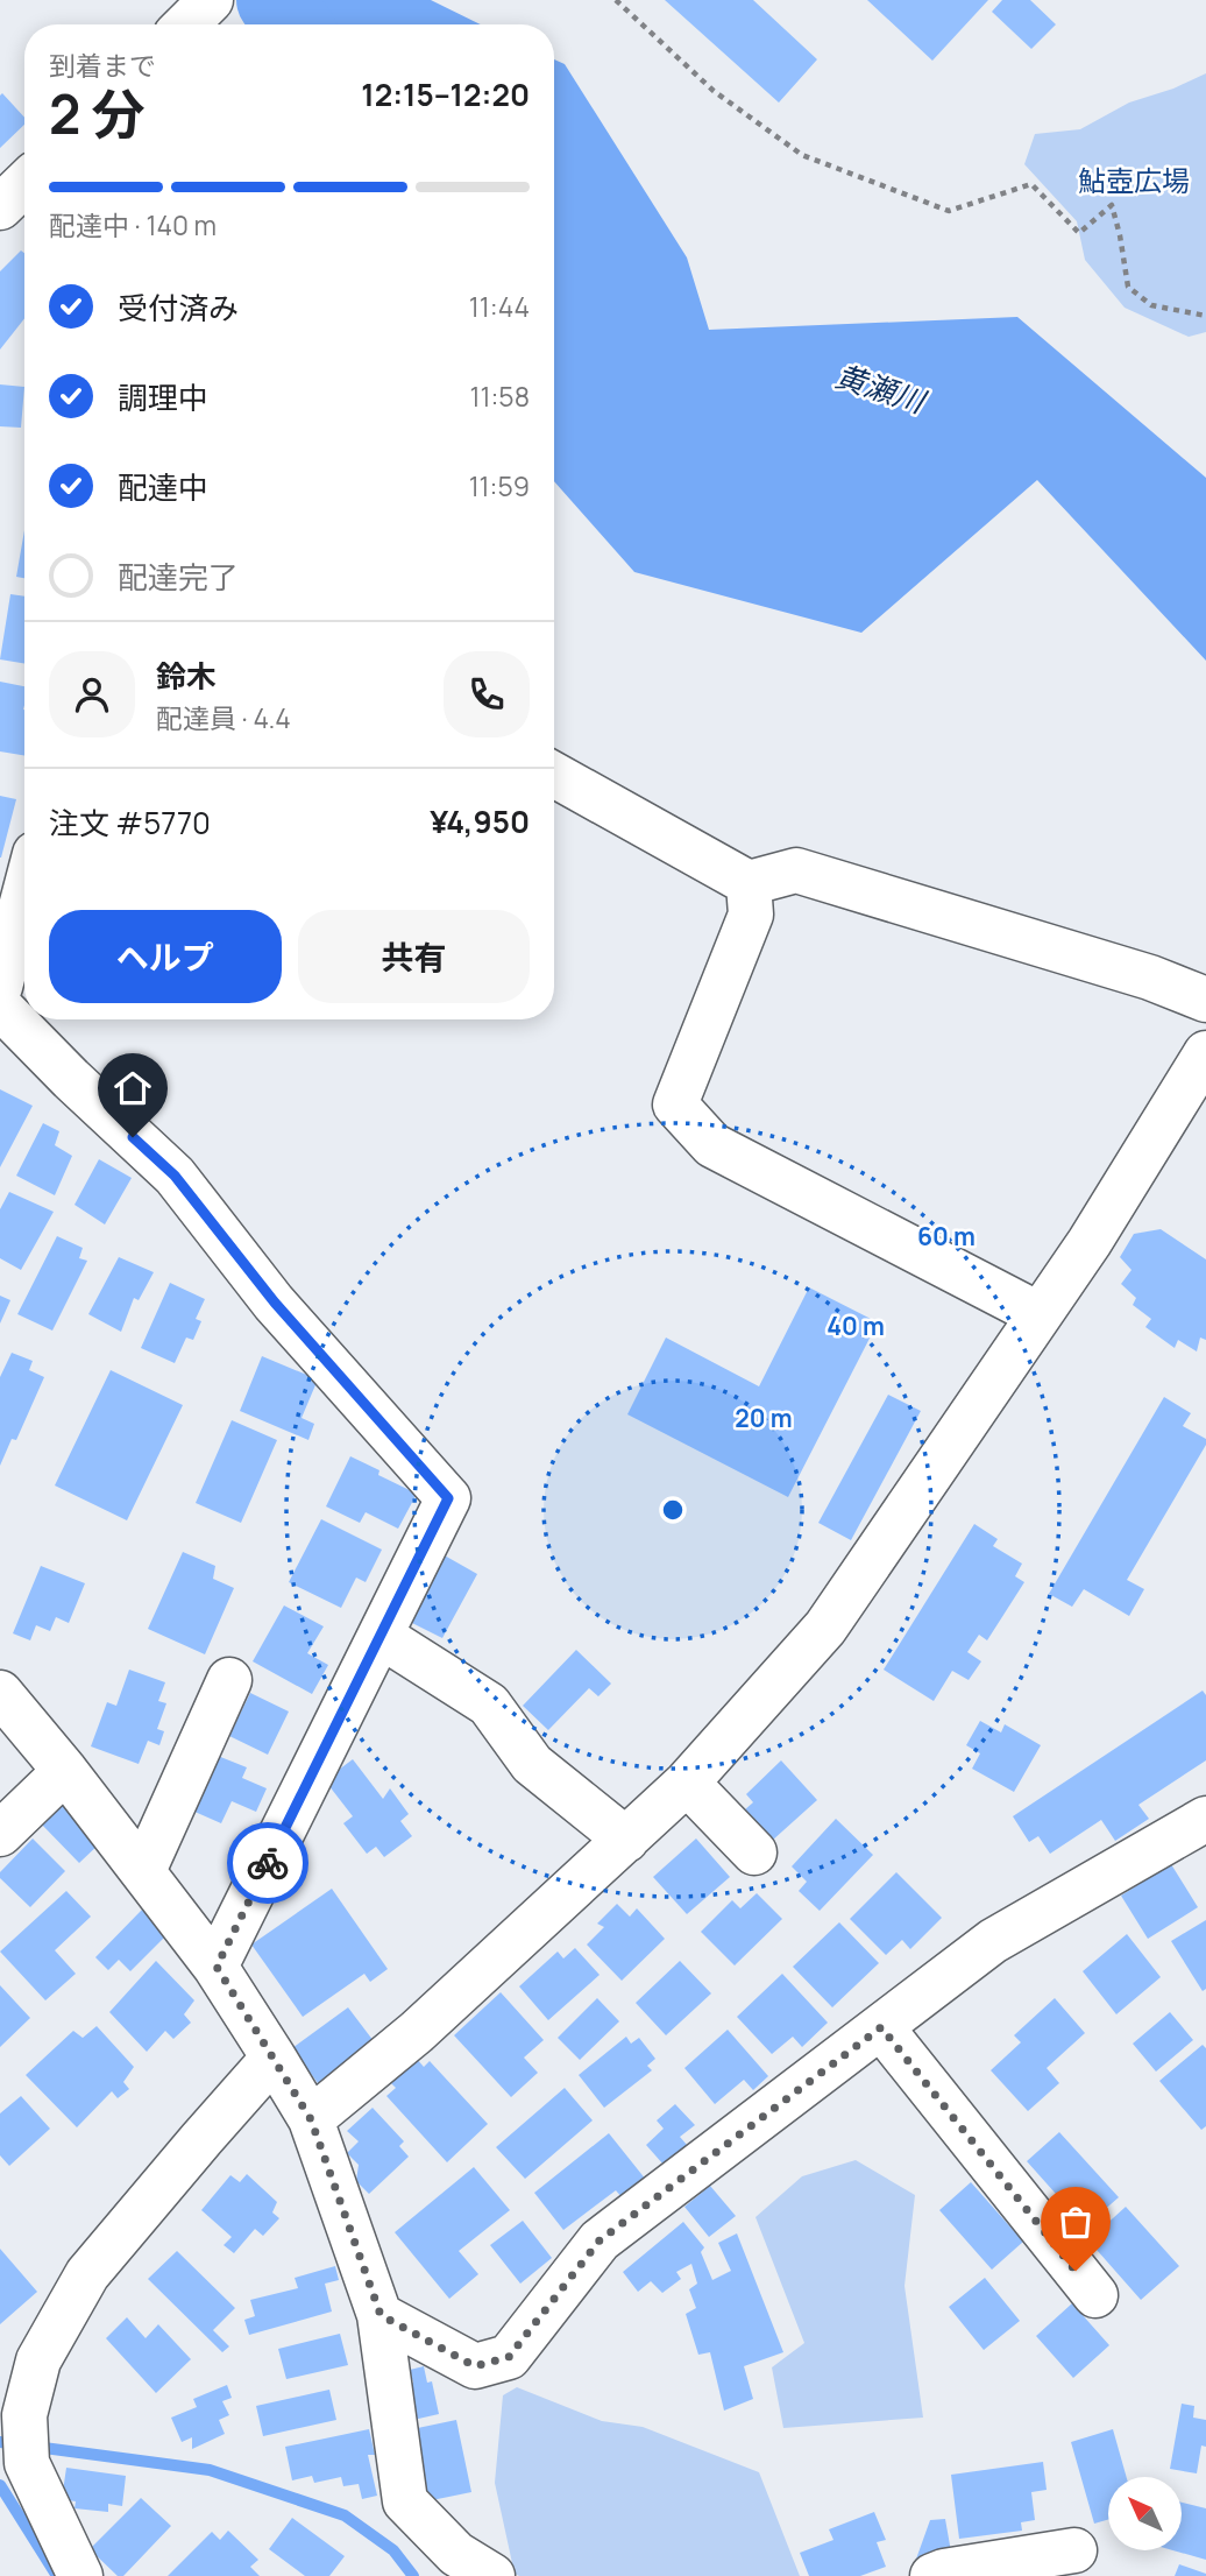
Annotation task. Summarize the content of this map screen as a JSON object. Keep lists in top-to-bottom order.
{
  "water": ["黄瀬川"],
  "parks": ["鮎壺広場"],
  "north": "top left",
  "page": {
    "heading": ["2 分", "到着まで", "12:15–12:20"],
    "panel": [
      "鈴木",
      "配達員 · 4.4",
      "注文 #5770",
      "¥4,950"
    ],
    "bar": "配達中 · 140 m",
    "list": [
      ["受付済み", "11:44"],
      ["調理中", "11:58"],
      ["配達中", "11:59"],
      "配達完了"
    ],
    "buttons": ["ヘルプ", "共有"]
  },
  "rings": ["60 m", "40 m", "20 m"]
}
